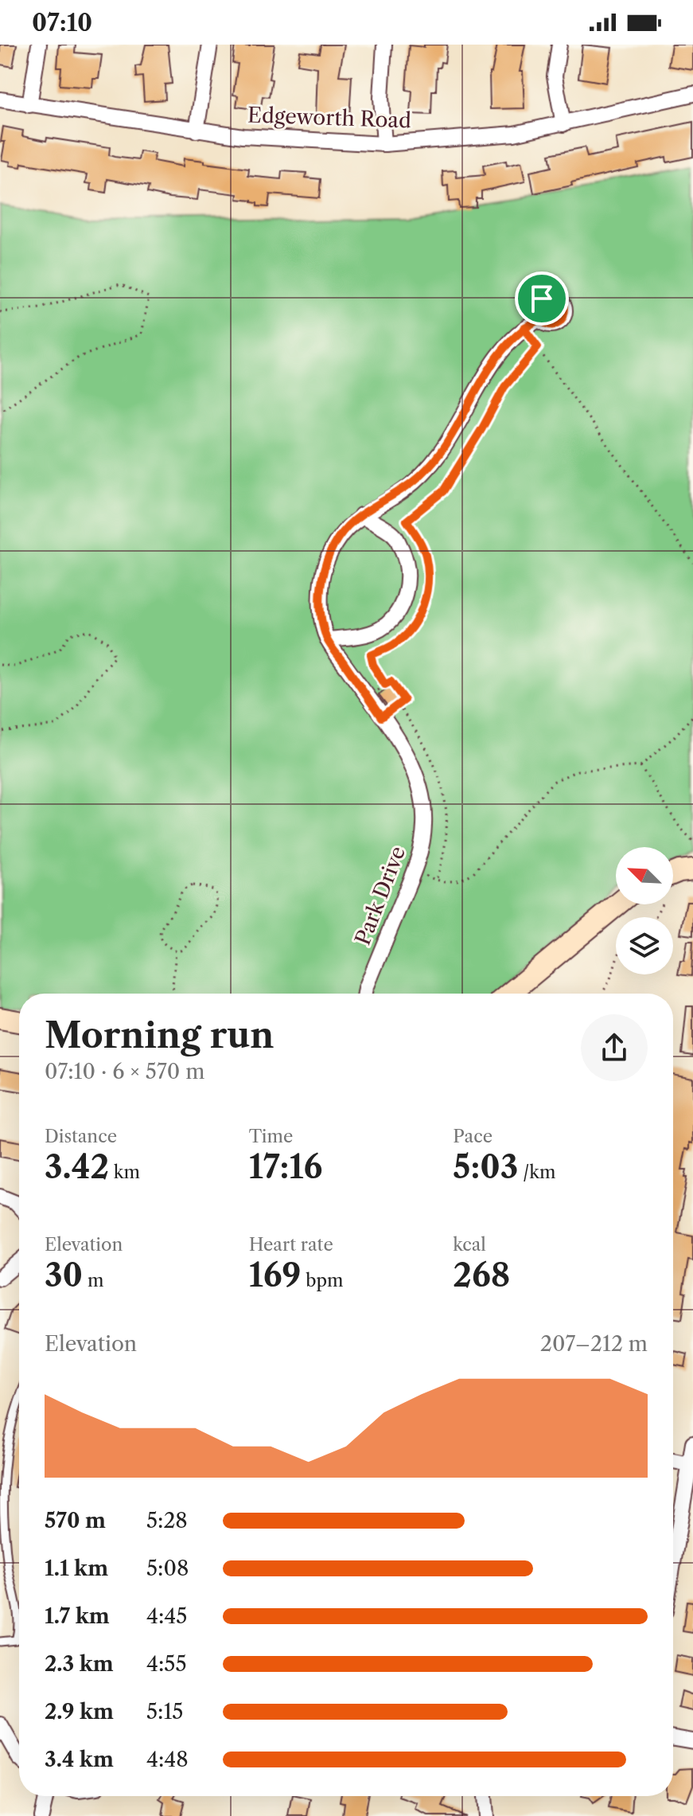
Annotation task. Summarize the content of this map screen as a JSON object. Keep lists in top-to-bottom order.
{
  "streets": {
    "street": ["Edgeworth Road", "Park Drive"]
  },
  "north": "top left",
  "page": {
    "status": "07:10",
    "heading": ["Morning run", "07:10 · 6 × 570 m"],
    "stats": [
      ["Distance", "3.42 km"],
      ["Time", "17:16"],
      ["Pace", "5:03 /km"],
      ["Elevation", "30 m"],
      ["Heart rate", "169 bpm"],
      ["kcal", "268"]
    ],
    "chart": ["Elevation", "207–212 m"],
    "list": [
      {
        "name": "570 m",
        "note": "5:28"
      },
      {
        "name": "1.1 km",
        "note": "5:08"
      },
      {
        "name": "1.7 km",
        "note": "4:45"
      },
      {
        "name": "2.3 km",
        "note": "4:55"
      },
      {
        "name": "2.9 km",
        "note": "5:15"
      },
      {
        "name": "3.4 km",
        "note": "4:48"
      }
    ]
  }
}
